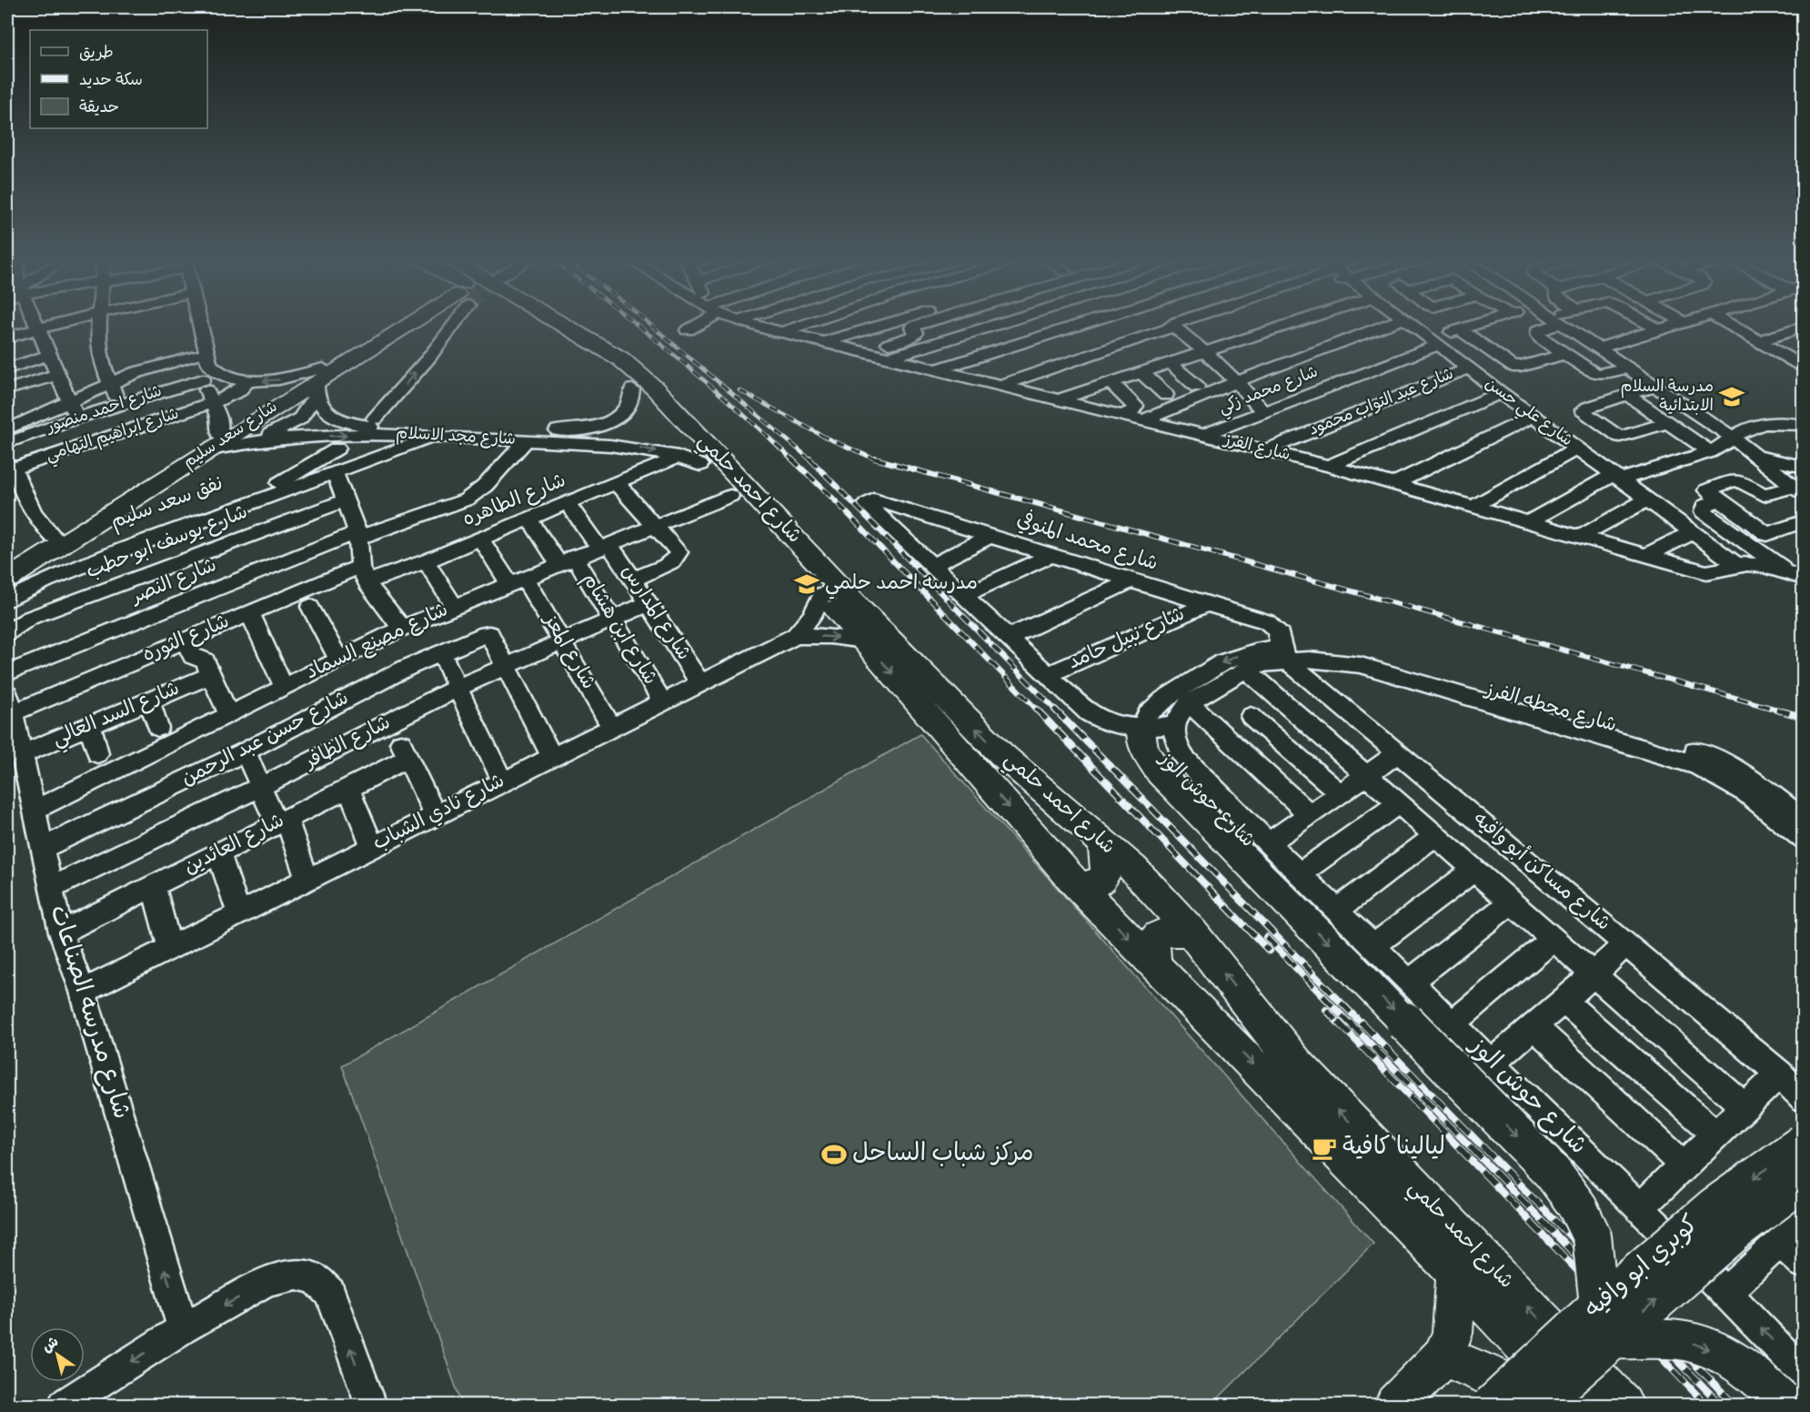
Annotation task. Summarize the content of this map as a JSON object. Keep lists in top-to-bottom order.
{
  "streets": {
    "main road": ["شارع سعد سليم", "شارع احمد حلمي", "كوبري ابو وافيه"],
    "street": [
      "شارع محمد زكي",
      "شارع عبد التواب محمود",
      "شارع احمد منصور",
      "شارع علي حسن",
      "شارع ابراهيم التهامي",
      "شارع مجد الاسلام",
      "شارع الفرز",
      "شارع الطاهره",
      "نفق سعد سليم",
      "شارع يوسف ابو حطب",
      "شارع محمد المنوفي",
      "شارع النصر",
      "شارع المدارس",
      "شارع ابن هشام",
      "شارع الثوره",
      "شارع نبيل حامد",
      "شارع مصنع السماد",
      "شارع المعز",
      "شارع محطه الفرز",
      "شارع السد العالي",
      "شارع حسن عبد الرحمن",
      "شارع الظافر",
      "شارع حوش الوز",
      "شارع نادي الشباب",
      "شارع العائدين",
      "شارع مساكن أبو وافيه",
      "شارع مدرسه الصناعات"
    ]
  },
  "crossings": [
    ["شارع محمد زكي", "شارع علي حسن"],
    ["شارع محمد زكي", "شارع الفرز"],
    ["شارع عبد التواب محمود", "شارع علي حسن"],
    ["شارع عبد التواب محمود", "شارع الفرز"],
    ["شارع علي حسن", "شارع الفرز"],
    ["شارع سعد سليم", "شارع مجد الاسلام"],
    ["شارع سعد سليم", "نفق سعد سليم"],
    ["شارع مجد الاسلام", "شارع احمد حلمي"],
    ["شارع مجد الاسلام", "شارع الطاهره"],
    ["شارع مجد الاسلام", "شارع النصر"],
    ["شارع احمد حلمي", "شارع الطاهره"],
    ["شارع احمد حلمي", "شارع مصنع السماد"],
    ["شارع احمد حلمي", "شارع نادي الشباب"],
    ["شارع الطاهره", "شارع المدارس"],
    ["شارع الطاهره", "شارع ابن هشام"],
    ["شارع الطاهره", "شارع الثوره"],
    ["شارع الطاهره", "شارع المعز"],
    ["شارع محمد المنوفي", "شارع نبيل حامد"],
    ["شارع محمد المنوفي", "شارع محطه الفرز"],
    ["شارع محمد المنوفي", "شارع مساكن أبو وافيه"],
    ["شارع المدارس", "شارع مصنع السماد"],
    ["شارع المدارس", "شارع الظافر"],
    ["شارع المدارس", "شارع نادي الشباب"],
    ["شارع ابن هشام", "شارع مصنع السماد"],
    ["شارع ابن هشام", "شارع الظافر"],
    ["شارع ابن هشام", "شارع نادي الشباب"],
    ["شارع الثوره", "شارع مدرسه الصناعات"],
    ["شارع مصنع السماد", "شارع المعز"],
    ["شارع مصنع السماد", "شارع مدرسه الصناعات"],
    ["شارع المعز", "شارع الظافر"],
    ["شارع المعز", "شارع نادي الشباب"],
    ["شارع محطه الفرز", "شارع مساكن أبو وافيه"],
    ["شارع السد العالي", "شارع مدرسه الصناعات"],
    ["شارع حسن عبد الرحمن", "شارع الظافر"],
    ["شارع حسن عبد الرحمن", "شارع مدرسه الصناعات"],
    ["شارع الظافر", "شارع مدرسه الصناعات"],
    ["شارع نادي الشباب", "شارع العائدين"],
    ["شارع نادي الشباب", "شارع مدرسه الصناعات"],
    ["شارع العائدين", "شارع مدرسه الصناعات"]
  ],
  "one_way": ["شارع مدرسه الصناعات"],
  "places": {
    "school or university": ["مدرسة السلام الابتدائية", "مدرسه احمد حلمي"],
    "cafe": ["ليالينا كافية"],
    "sports": ["مركز شباب الساحل"]
  },
  "legend": ["طريق", "سكة حديد", "حديقة"],
  "north": "top left"
}
